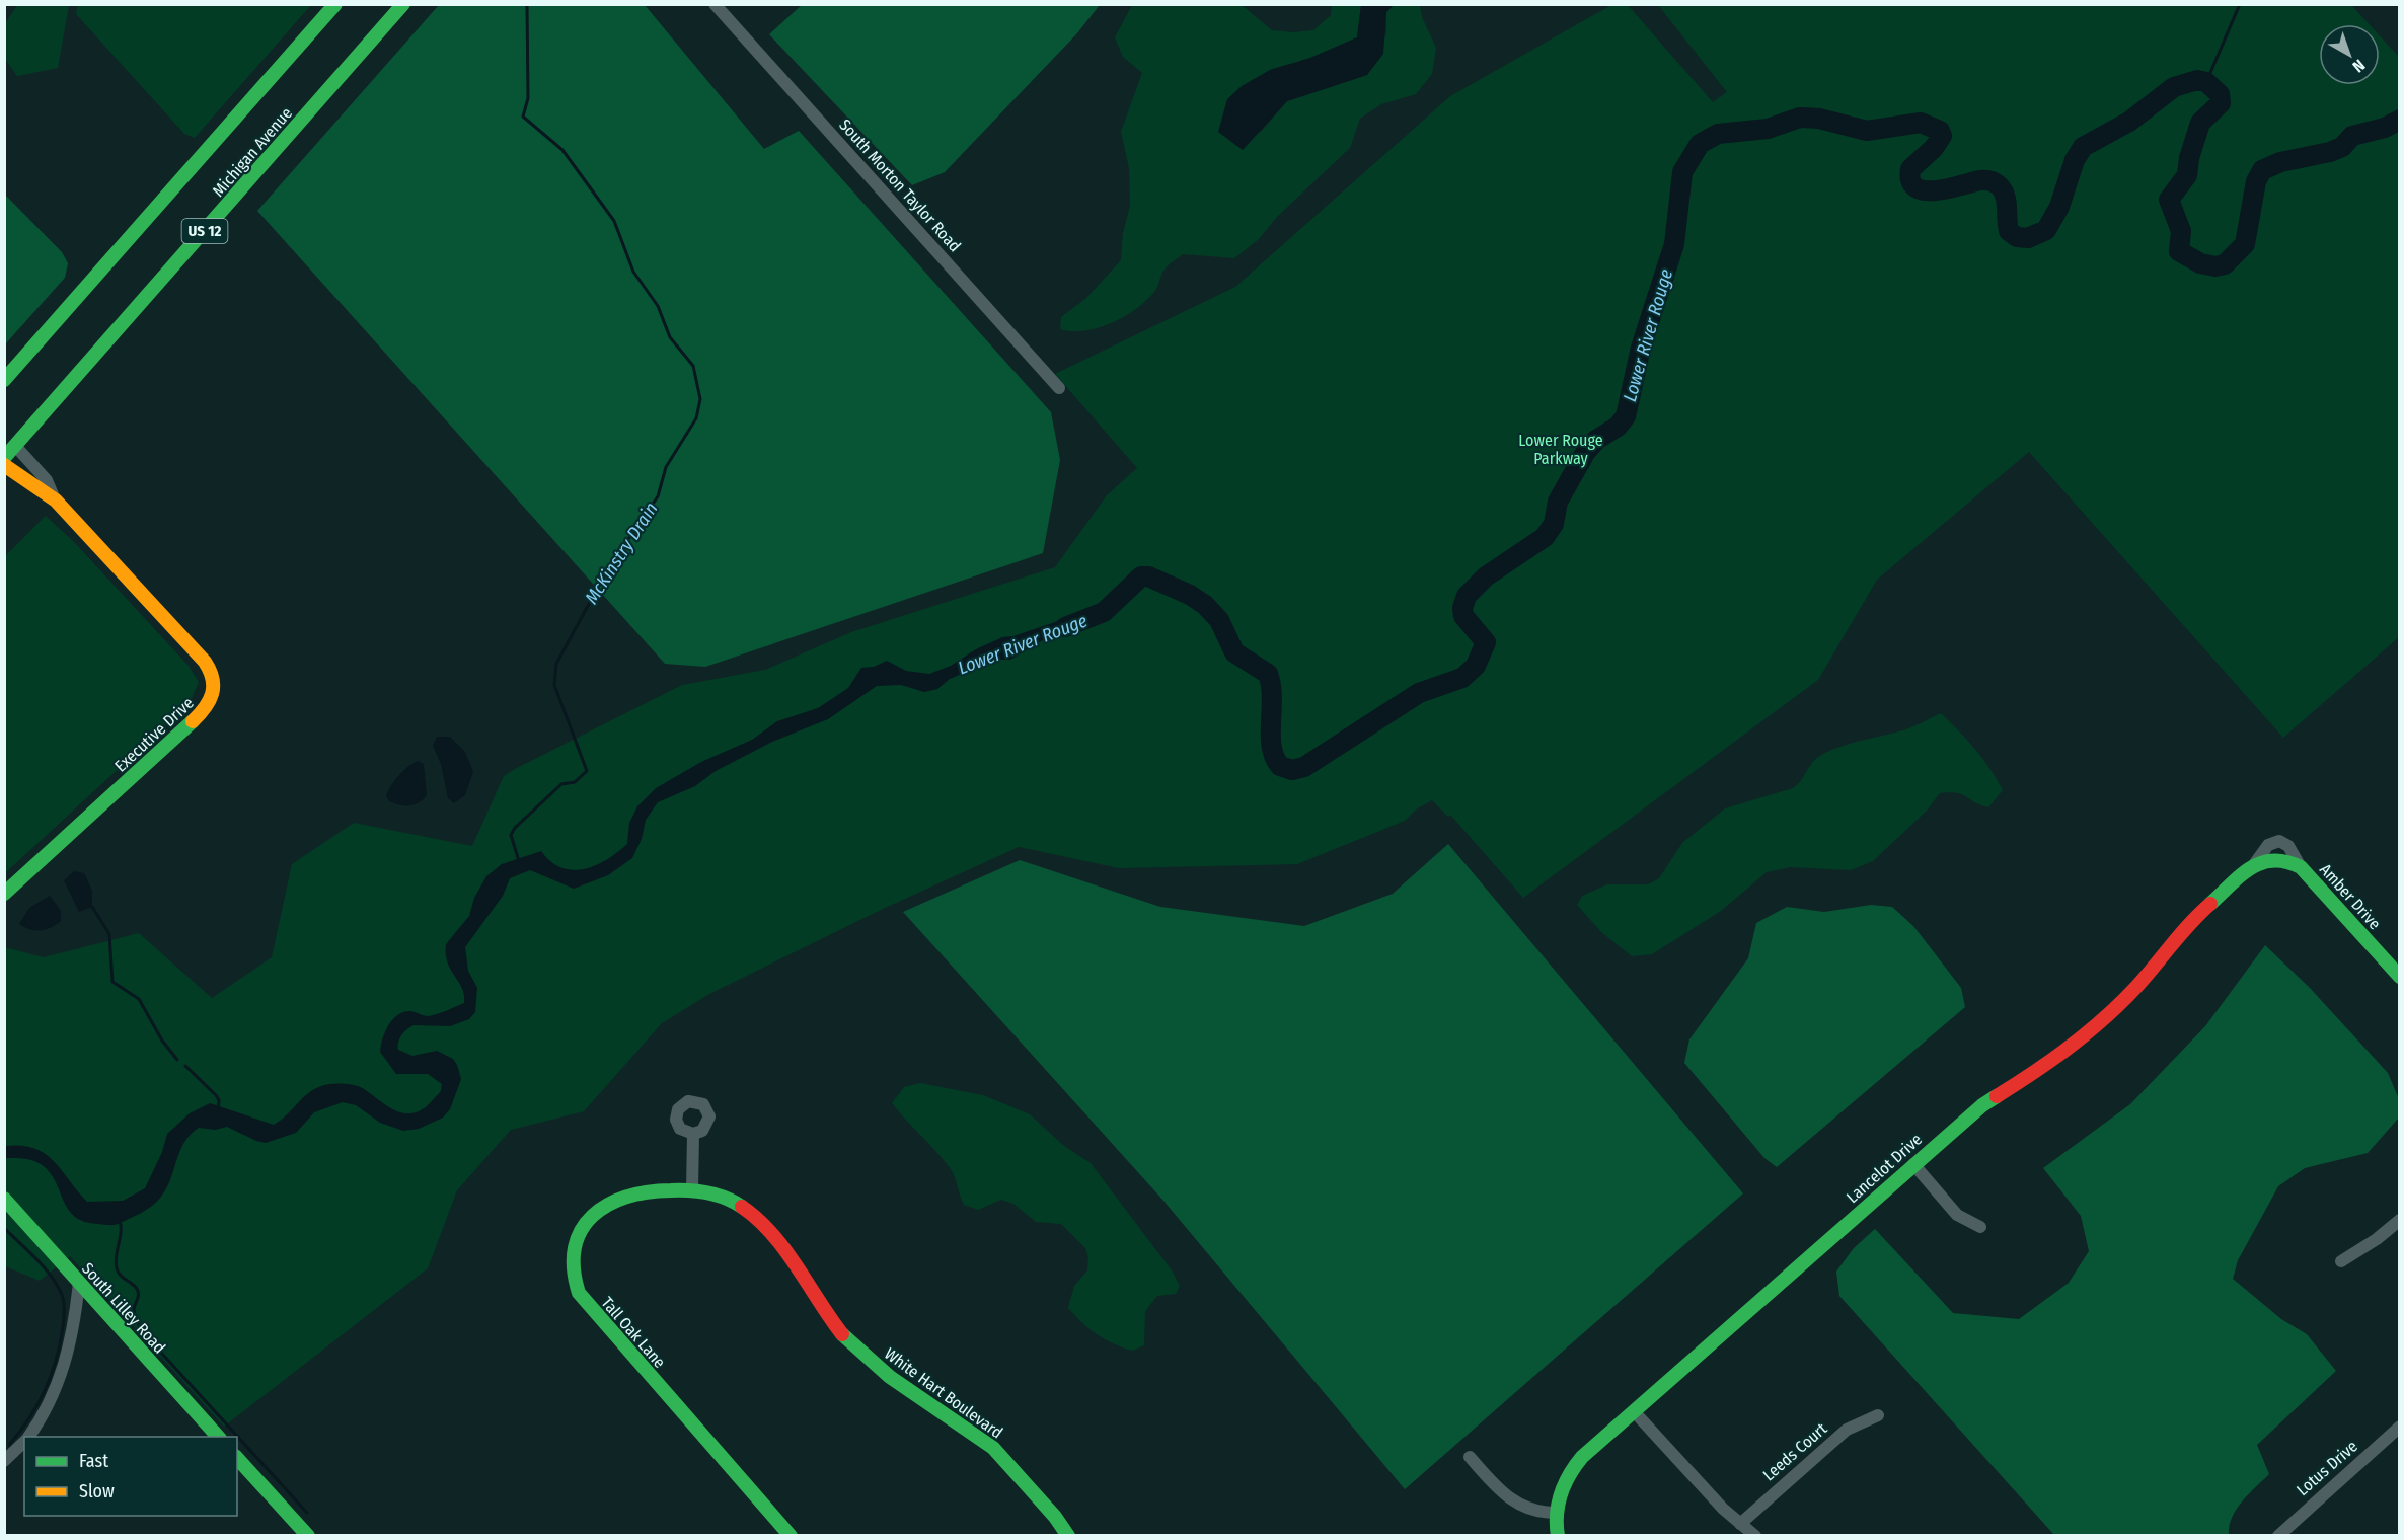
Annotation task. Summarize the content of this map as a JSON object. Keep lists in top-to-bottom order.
{
  "streets": {
    "street": [
      "Michigan Avenue",
      "South Morton Taylor Road",
      "US 12",
      "Executive Drive",
      "Amber Drive",
      "Lancelot Drive",
      "South Lilley Road",
      "Tall Oak Lane",
      "White Hart Boulevard",
      "Leeds Court",
      "Lotus Drive"
    ]
  },
  "crossings": [
    ["Michigan Avenue", "Executive Drive"],
    ["Amber Drive", "Lancelot Drive"],
    ["Tall Oak Lane", "White Hart Boulevard"]
  ],
  "water": ["Lower River Rouge", "McKinstry Drain"],
  "parks": ["Lower Rouge Parkway"],
  "legend": ["Fast", "Slow"],
  "north": "bottom right"
}
